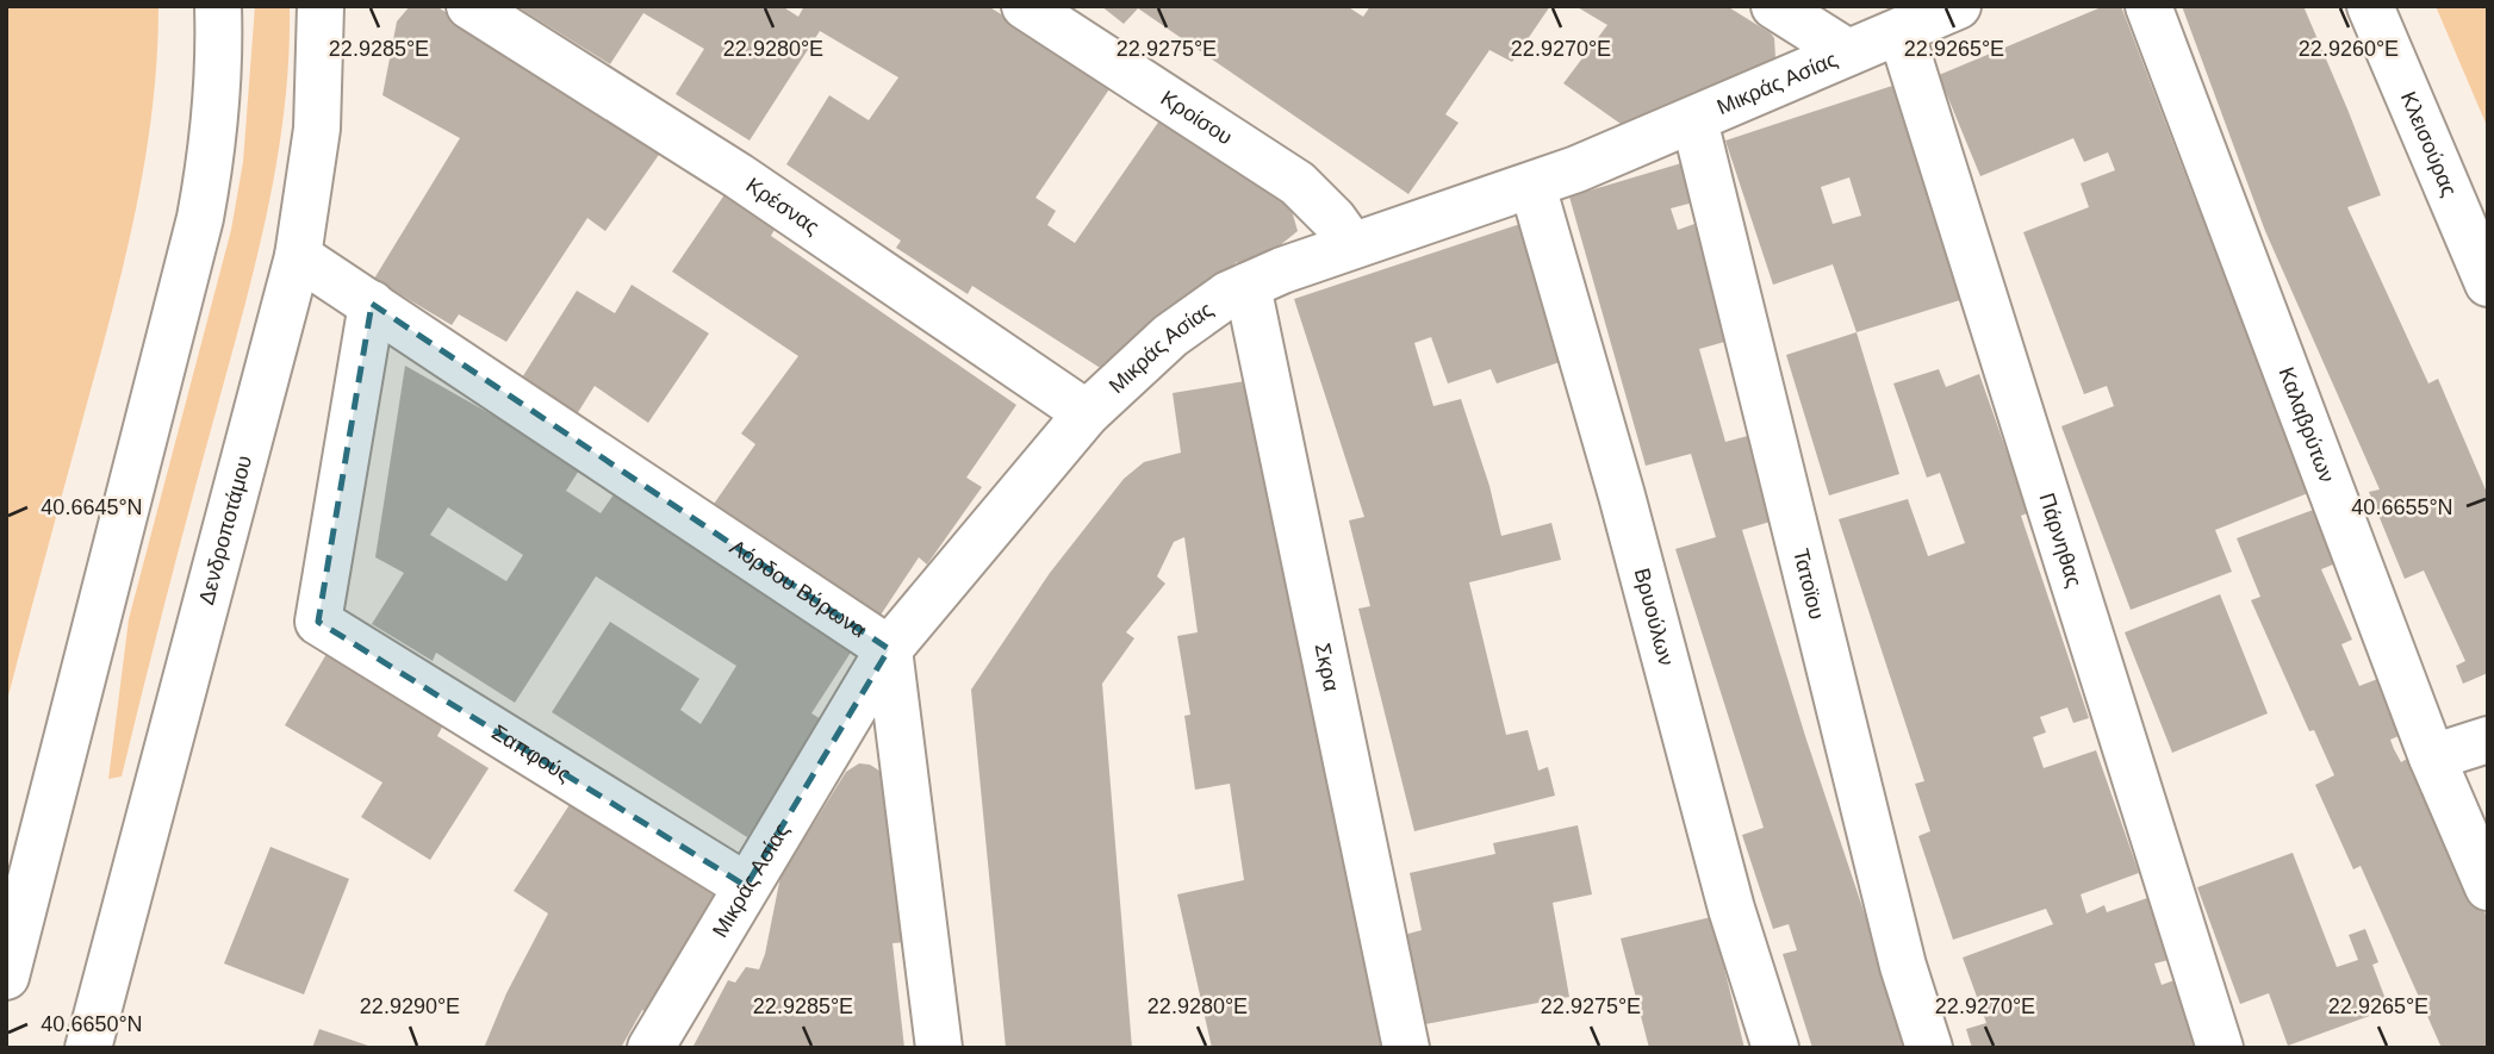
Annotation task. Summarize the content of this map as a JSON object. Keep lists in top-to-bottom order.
{
  "streets": {
    "street": [
      "Μικράς Ασίας",
      "Κροίσου",
      "Κλεισούρας",
      "Κρέσνας",
      "Καλαβρύτων",
      "Δενδροποτάμου",
      "Πάρνηθας",
      "Τατοϊου",
      "Λόρδου Βύρωνα",
      "Βρυούλων",
      "Σκρα",
      "Σαπφούς"
    ]
  },
  "crossings": [
    ["Μικράς Ασίας", "Κροίσου"],
    ["Μικράς Ασίας", "Κρέσνας"],
    ["Μικράς Ασίας", "Πάρνηθας"],
    ["Μικράς Ασίας", "Τατοϊου"],
    ["Μικράς Ασίας", "Λόρδου Βύρωνα"],
    ["Μικράς Ασίας", "Βρυούλων"],
    ["Μικράς Ασίας", "Σκρα"],
    ["Μικράς Ασίας", "Σαπφούς"],
    ["Δενδροποτάμου", "Λόρδου Βύρωνα"],
    ["Λόρδου Βύρωνα", "Σαπφούς"]
  ],
  "coordinates": [
    "22.9280°E",
    "22.9270°E",
    "22.9285°E",
    "22.9275°E",
    "22.9265°E",
    "22.9260°E",
    "40.6655°N",
    "40.6645°N",
    "22.9290°E",
    "40.6650°N"
  ]
}
